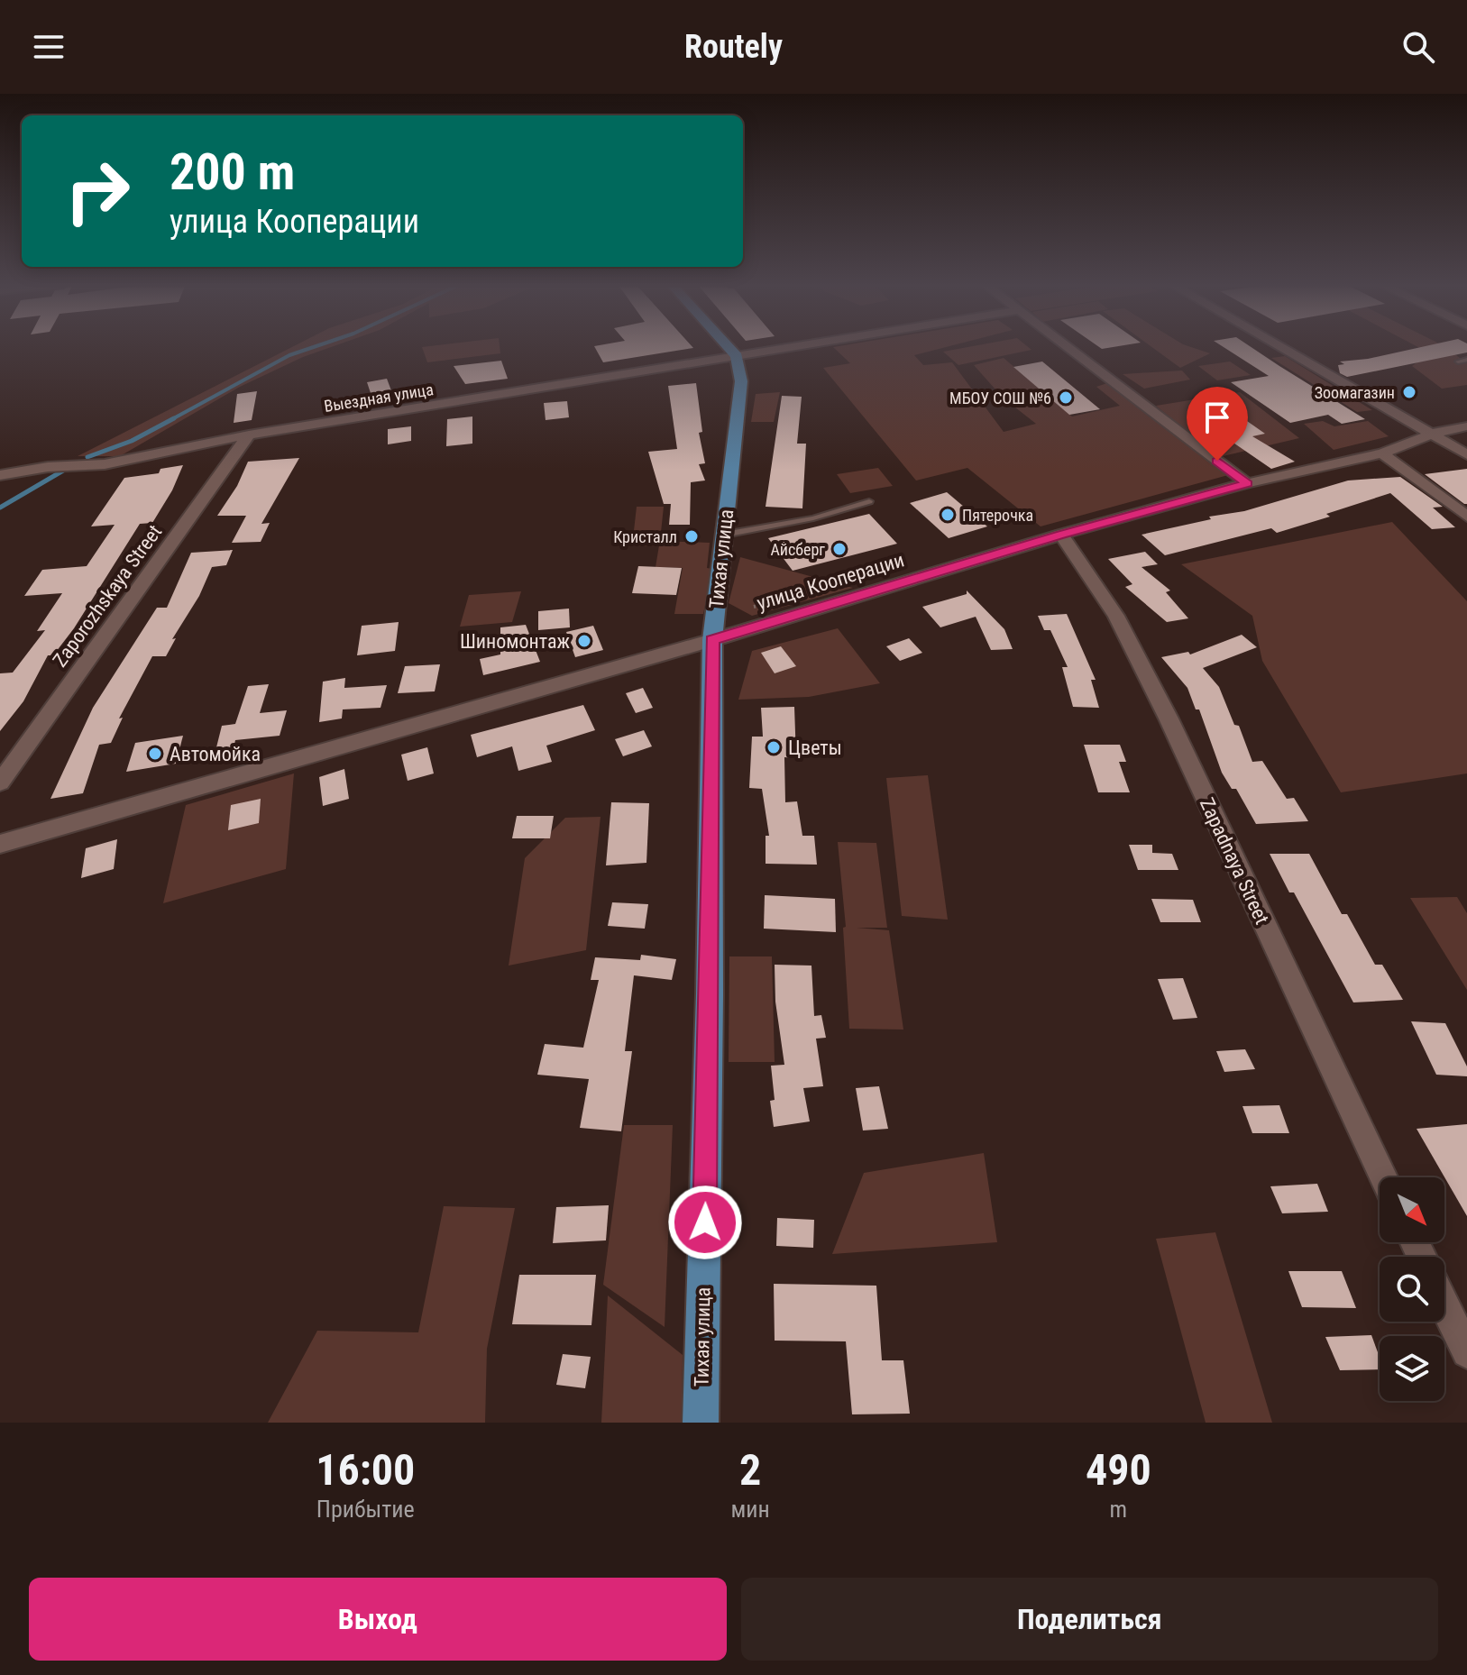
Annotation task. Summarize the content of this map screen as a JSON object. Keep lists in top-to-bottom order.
{
  "streets": {
    "main road": ["Тихая улица"],
    "street": [
      "Выездная улица",
      "улица Кооперации",
      "Zaporozhskaya Street",
      "Zapadnaya Street"
    ]
  },
  "crossings": [
    ["Выездная улица", "Тихая улица"],
    ["Выездная улица", "Zaporozhskaya Street"],
    ["Тихая улица", "улица Кооперации"],
    ["улица Кооперации", "Zapadnaya Street"]
  ],
  "places": [
    "Зоомагазин",
    "МБОУ СОШ №6",
    "Пятерочка",
    "Кристалл",
    "Айсберг",
    "Шиномонтаж",
    "Цветы",
    "Автомойка"
  ],
  "north": "bottom right",
  "page": {
    "header": "Routely",
    "turn": ["200 m", "улица Кооперации"],
    "eta": [
      "16:00",
      "Прибытие",
      "2",
      "мин",
      "490",
      "m"
    ],
    "buttons": ["Выход", "Поделиться"]
  }
}
